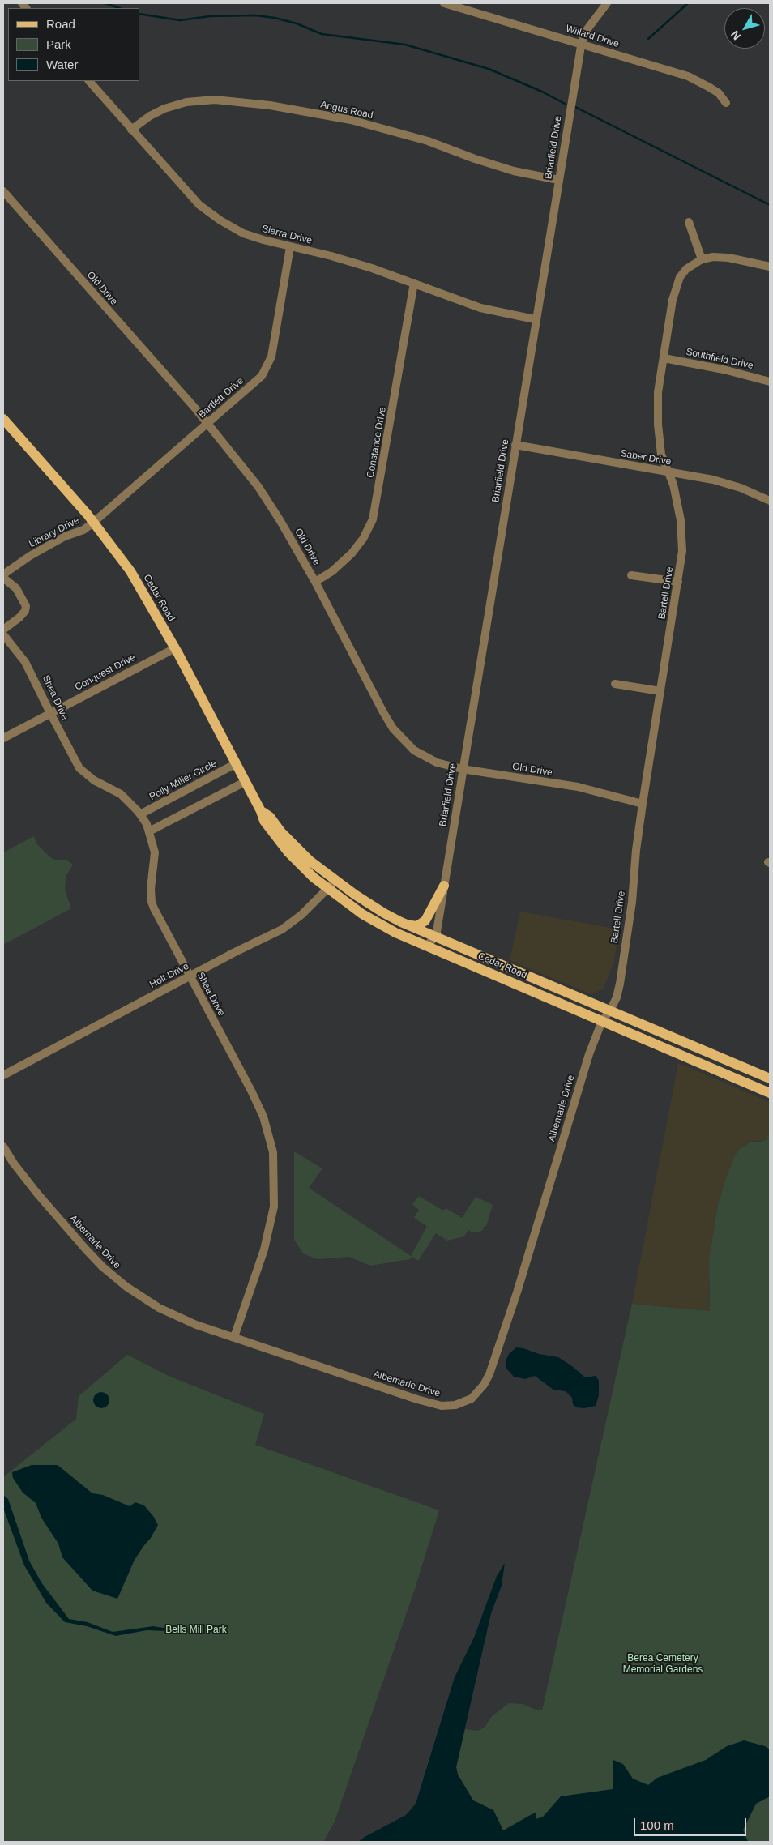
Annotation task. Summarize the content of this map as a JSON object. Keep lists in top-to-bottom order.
{
  "streets": {
    "main road": ["Cedar Road"],
    "street": [
      "Willard Drive",
      "Angus Road",
      "Briarfield Drive",
      "Sierra Drive",
      "Old Drive",
      "Southfield Drive",
      "Bartlett Drive",
      "Constance Drive",
      "Saber Drive",
      "Library Drive",
      "Bartell Drive",
      "Conquest Drive",
      "Shea Drive",
      "Polly Miller Circle",
      "Holt Drive",
      "Albemarle Drive"
    ]
  },
  "crossings": [
    ["Willard Drive", "Briarfield Drive"],
    ["Angus Road", "Briarfield Drive"],
    ["Angus Road", "Sierra Drive"],
    ["Briarfield Drive", "Sierra Drive"],
    ["Briarfield Drive", "Old Drive"],
    ["Briarfield Drive", "Saber Drive"],
    ["Briarfield Drive", "Cedar Road"],
    ["Sierra Drive", "Bartlett Drive"],
    ["Sierra Drive", "Constance Drive"],
    ["Old Drive", "Bartlett Drive"],
    ["Old Drive", "Constance Drive"],
    ["Old Drive", "Bartell Drive"],
    ["Southfield Drive", "Bartell Drive"],
    ["Bartlett Drive", "Library Drive"],
    ["Bartlett Drive", "Cedar Road"],
    ["Saber Drive", "Bartell Drive"],
    ["Library Drive", "Cedar Road"],
    ["Bartell Drive", "Cedar Road"],
    ["Bartell Drive", "Albemarle Drive"],
    ["Cedar Road", "Conquest Drive"],
    ["Cedar Road", "Polly Miller Circle"],
    ["Cedar Road", "Holt Drive"],
    ["Cedar Road", "Albemarle Drive"],
    ["Conquest Drive", "Shea Drive"],
    ["Shea Drive", "Polly Miller Circle"],
    ["Shea Drive", "Holt Drive"],
    ["Shea Drive", "Albemarle Drive"]
  ],
  "parks": ["Bells Mill Park", "Berea Cemetery Memorial Gardens"],
  "legend": ["Road", "Park", "Water"],
  "scale_bar": "100 m",
  "north": "bottom left"
}
